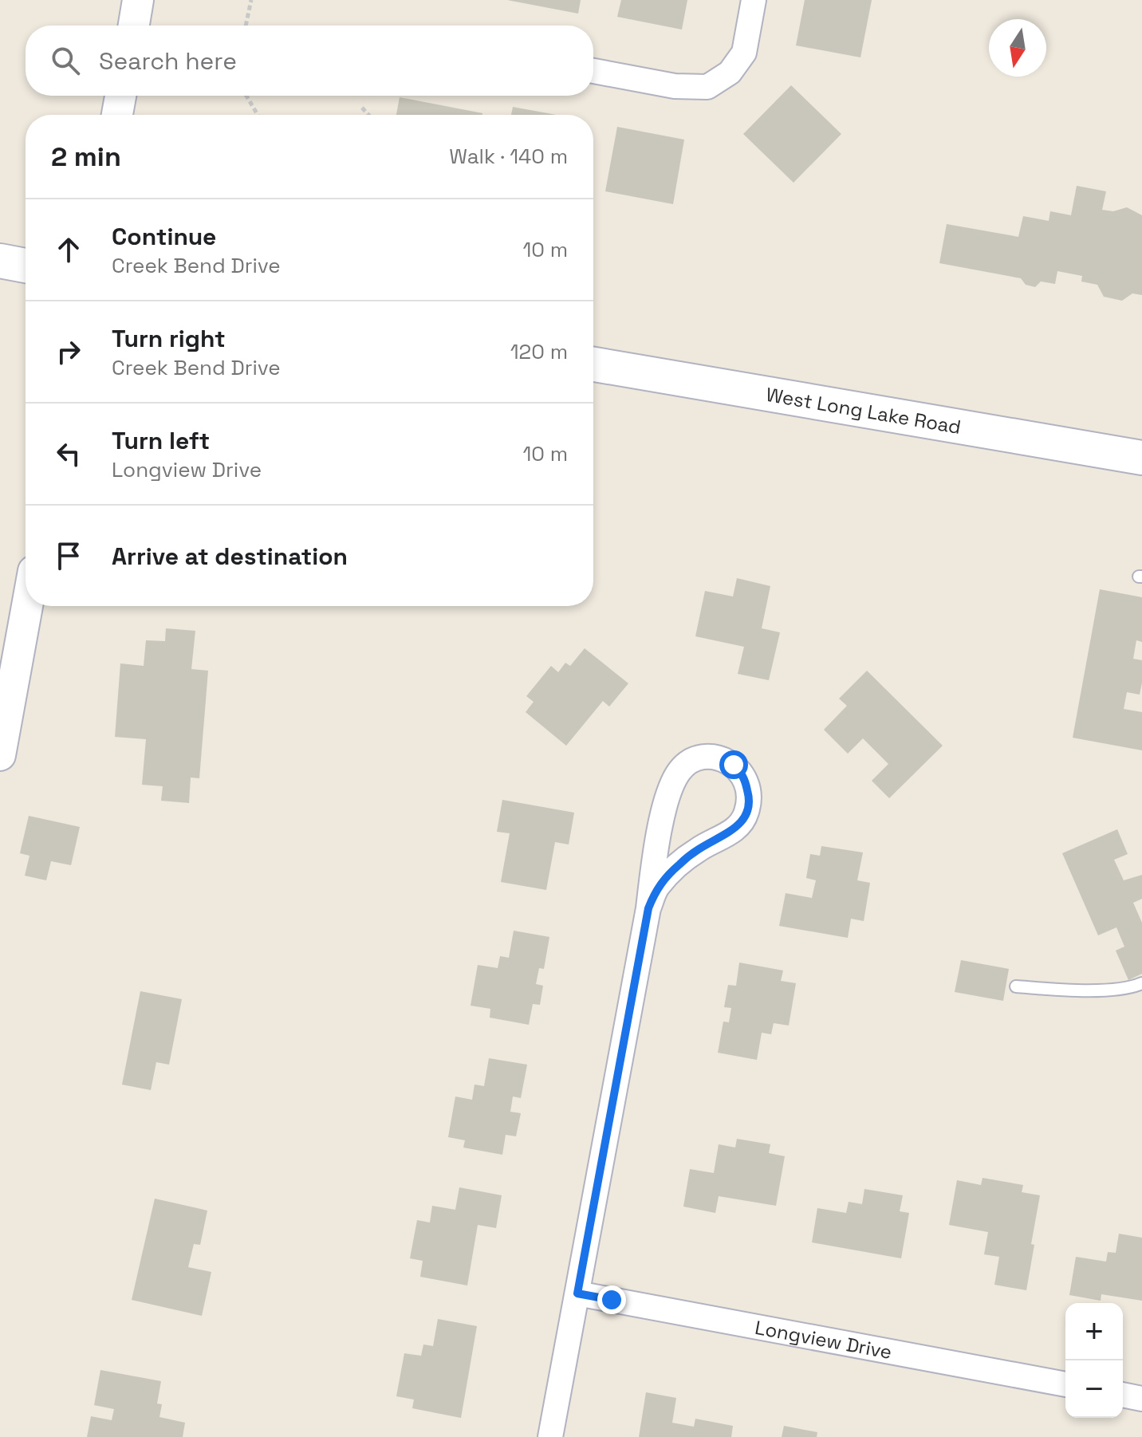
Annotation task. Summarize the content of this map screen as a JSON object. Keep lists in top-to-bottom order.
{
  "streets": {
    "main road": ["West Long Lake Road"],
    "street": ["Longview Drive"]
  },
  "north": "bottom",
  "page": {
    "search": "Search here",
    "heading": ["2 min", "Walk · 140 m"],
    "list": [
      ["Continue", "Creek Bend Drive", "10 m"],
      ["Turn right", "Creek Bend Drive", "120 m"],
      ["Turn left", "Longview Drive", "10 m"],
      "Arrive at destination"
    ],
    "map_buttons": ["+", "−"]
  }
}
